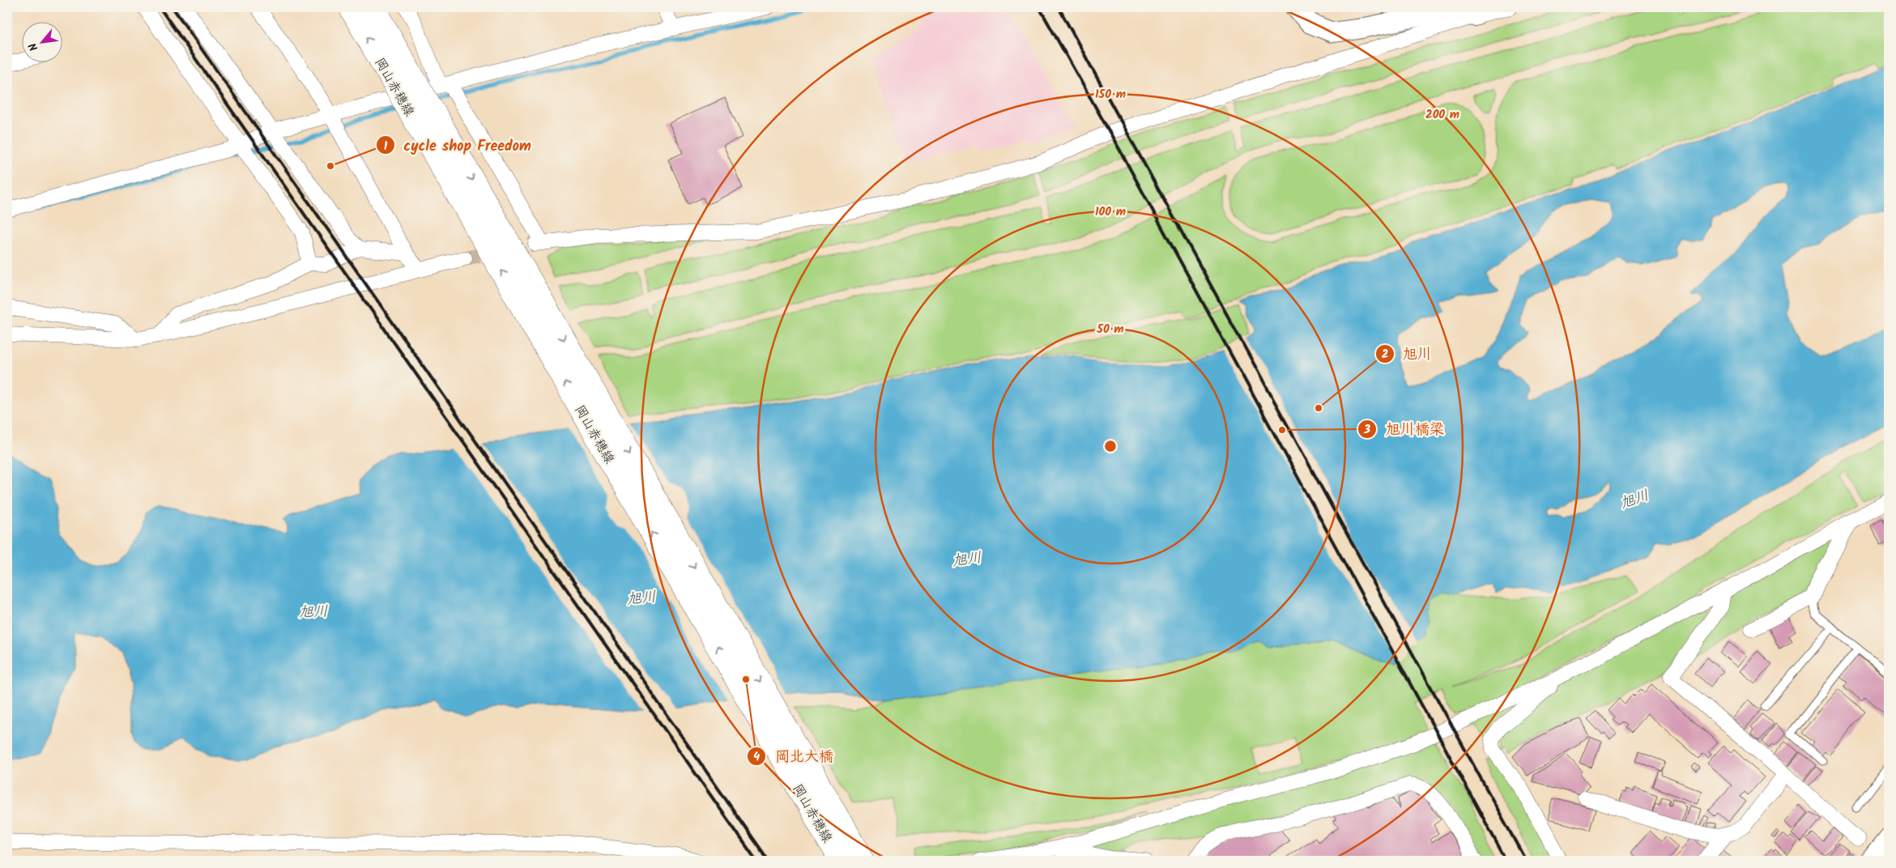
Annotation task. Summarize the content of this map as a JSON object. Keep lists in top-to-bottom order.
{
  "streets": {
    "main road": ["岡山赤穂線"]
  },
  "water": ["旭川"],
  "places": [
    "cycle shop Freedom",
    "旭川",
    "旭川橋梁",
    "岡北大橋"
  ],
  "north": "bottom left",
  "rings": [
    "150 m",
    "200 m",
    "100 m",
    "50 m"
  ]
}
